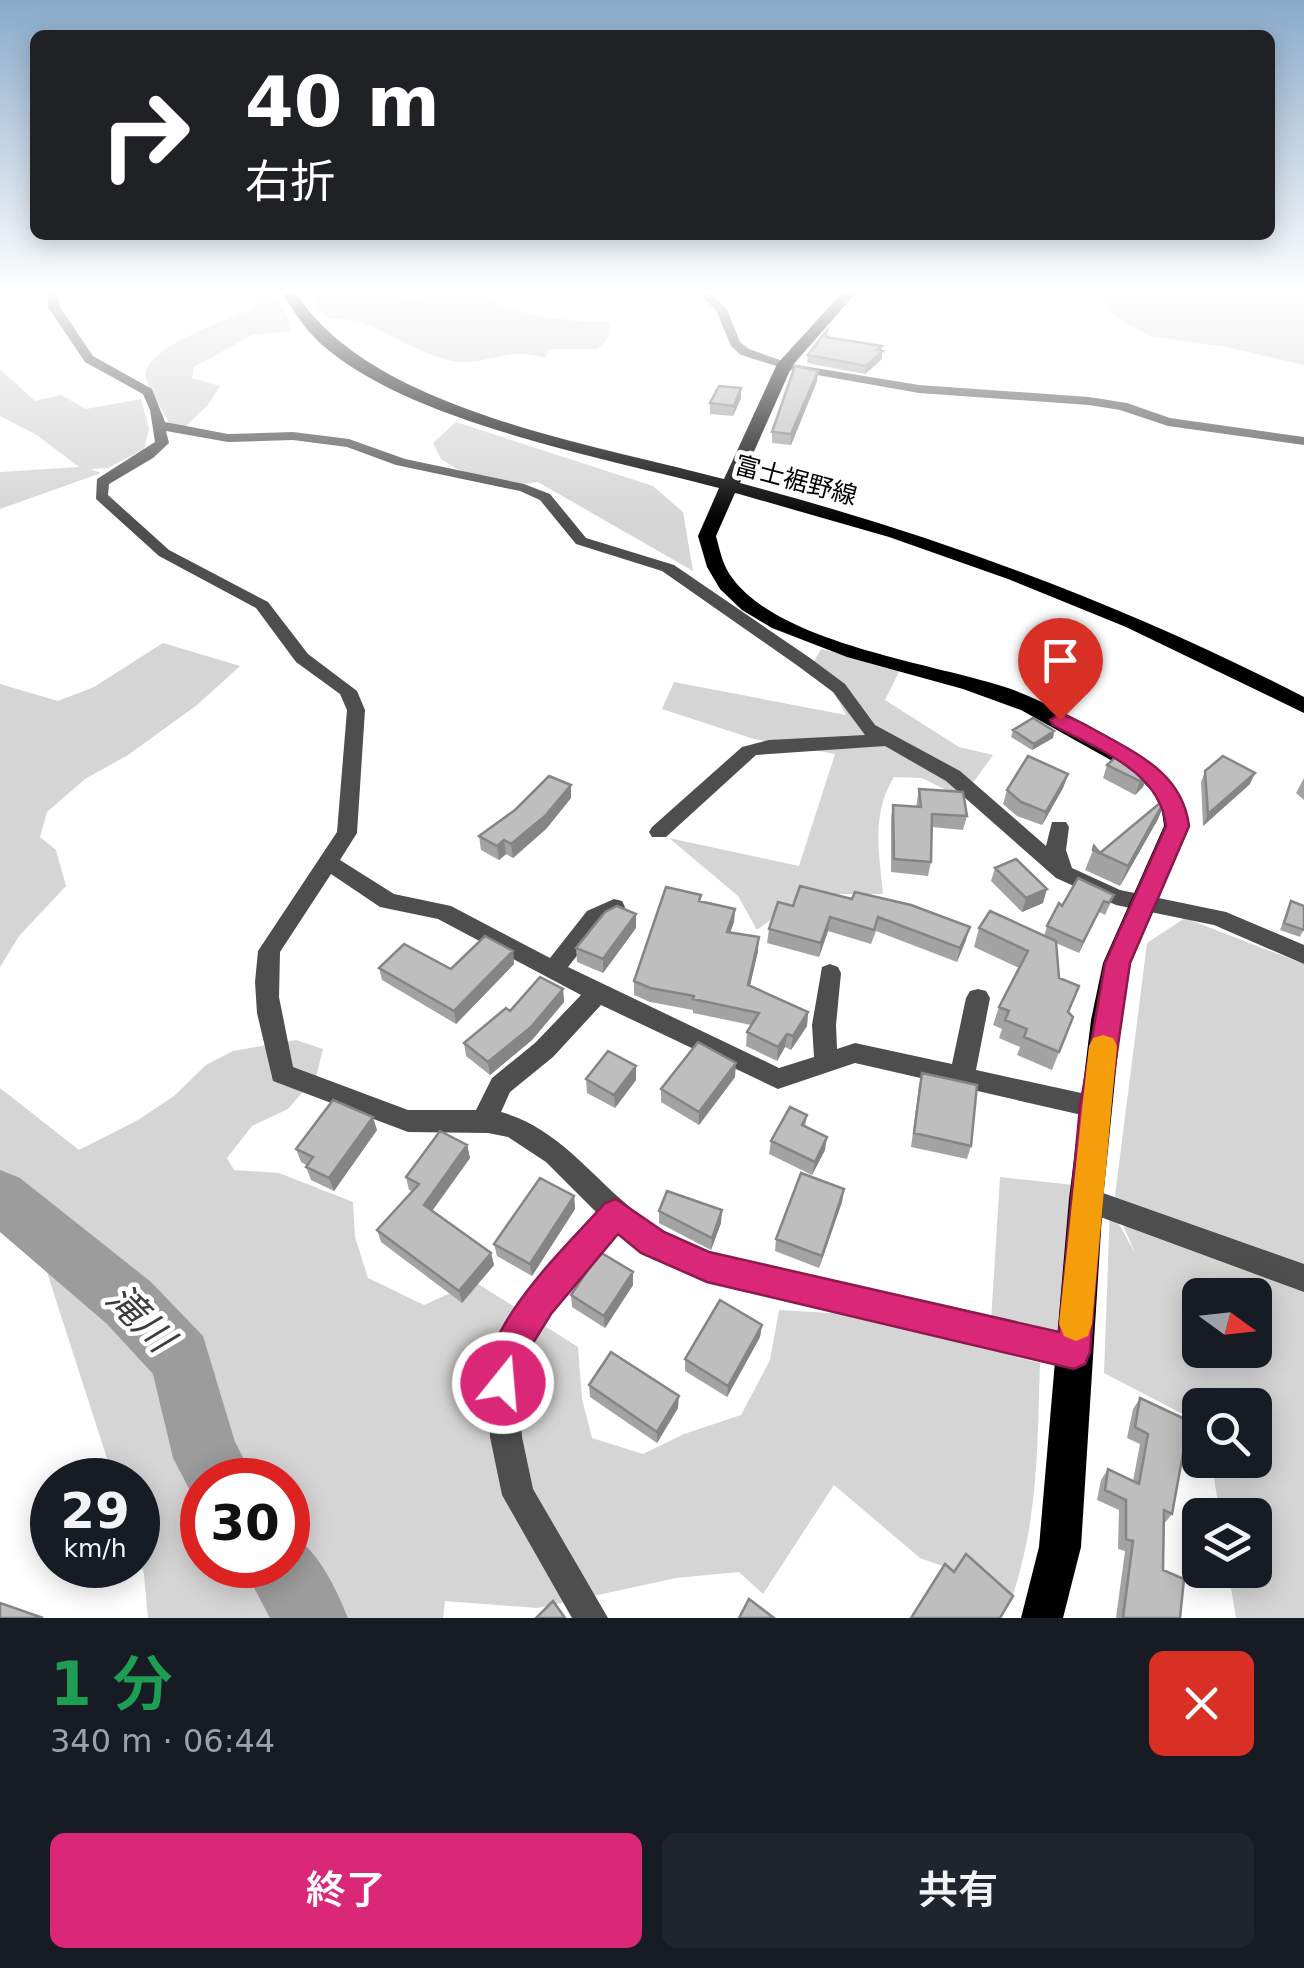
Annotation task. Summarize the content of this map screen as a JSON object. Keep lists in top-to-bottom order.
{
  "streets": {
    "main road": ["富士裾野線"]
  },
  "water": ["滝川"],
  "north": "right",
  "page": {
    "turn": ["40 m", "右折"],
    "speed": "29 km/h",
    "limit": "30",
    "heading": ["1 分", "340 m · 06:44"],
    "buttons": ["終了", "共有"]
  }
}
